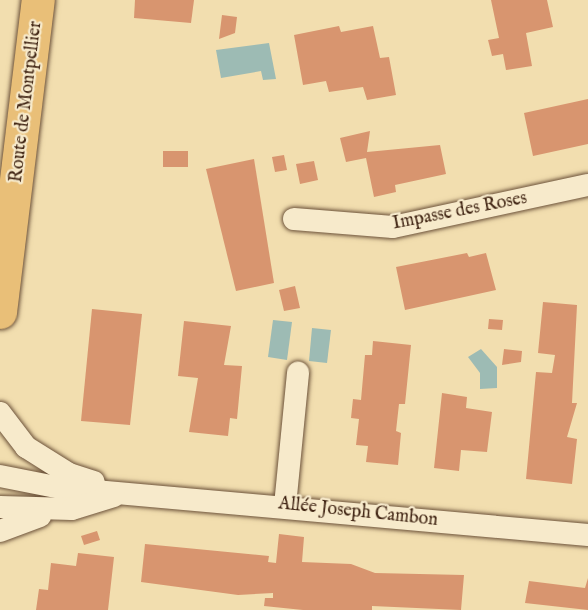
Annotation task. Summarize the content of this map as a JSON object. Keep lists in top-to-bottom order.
{
  "streets": {
    "main road": ["Route de Montpellier"],
    "street": ["Impasse des Roses", "Allée Joseph Cambon"]
  }
}
